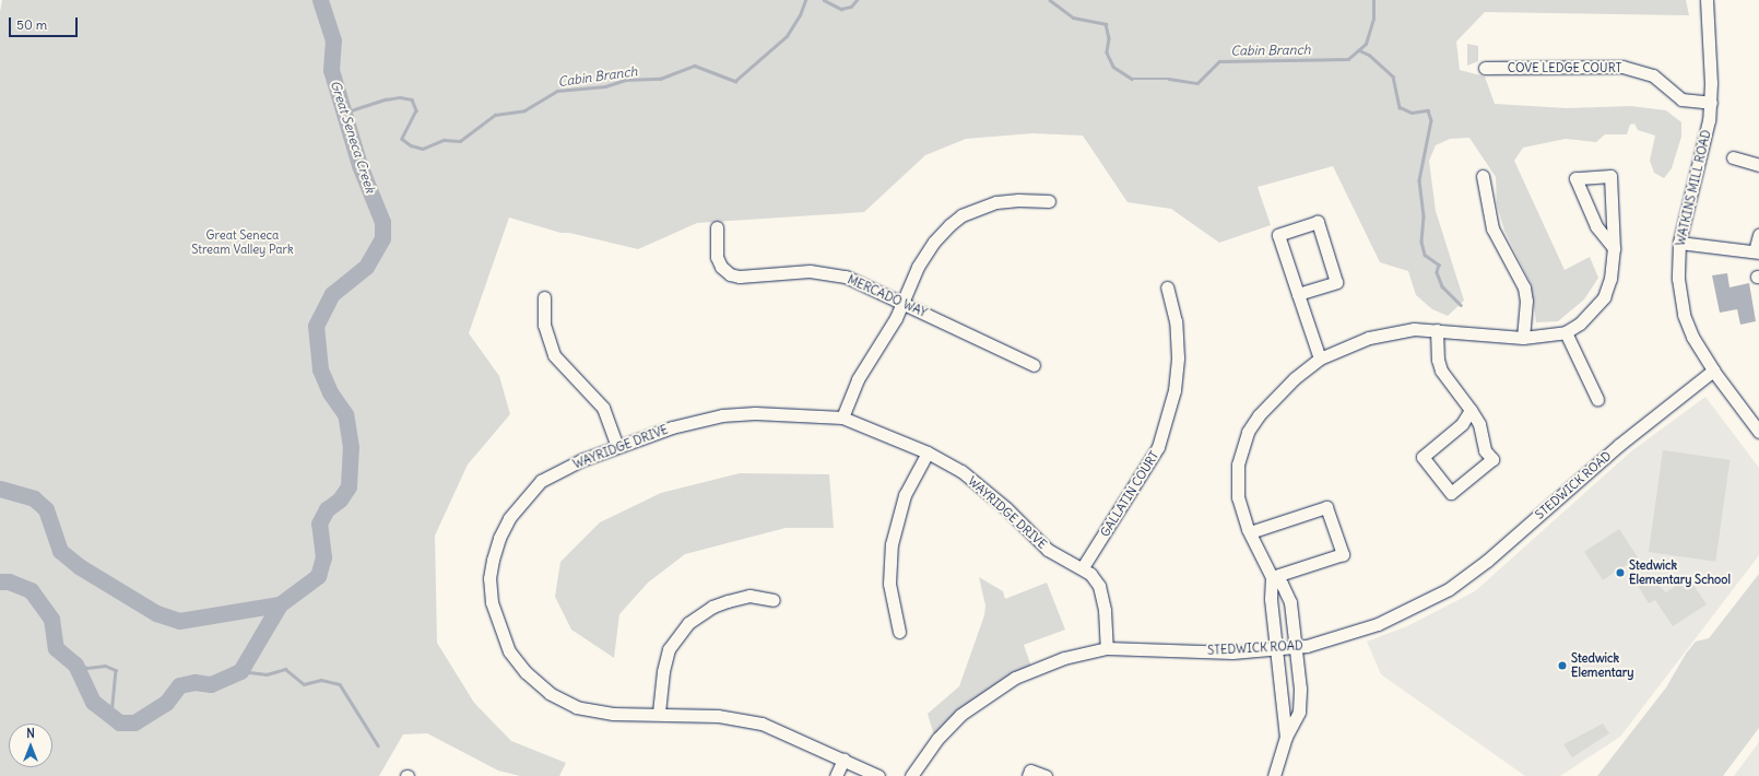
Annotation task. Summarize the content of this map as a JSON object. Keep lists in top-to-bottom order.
{
  "streets": {
    "street": [
      "COVE LEDGE COURT",
      "WATKINS MILL ROAD",
      "MERCADO WAY",
      "WAYRIDGE DRIVE",
      "STEDWICK ROAD",
      "GALLATIN COURT"
    ]
  },
  "crossings": [
    ["COVE LEDGE COURT", "WATKINS MILL ROAD"],
    ["WATKINS MILL ROAD", "STEDWICK ROAD"],
    ["WAYRIDGE DRIVE", "STEDWICK ROAD"],
    ["WAYRIDGE DRIVE", "GALLATIN COURT"]
  ],
  "water": ["Cabin Branch", "Great Seneca Creek"],
  "parks": ["Great Seneca Stream Valley Park"],
  "places": ["Stedwick Elementary School", "Stedwick Elementary"],
  "scale_bar": "50 m",
  "north": "top"
}
